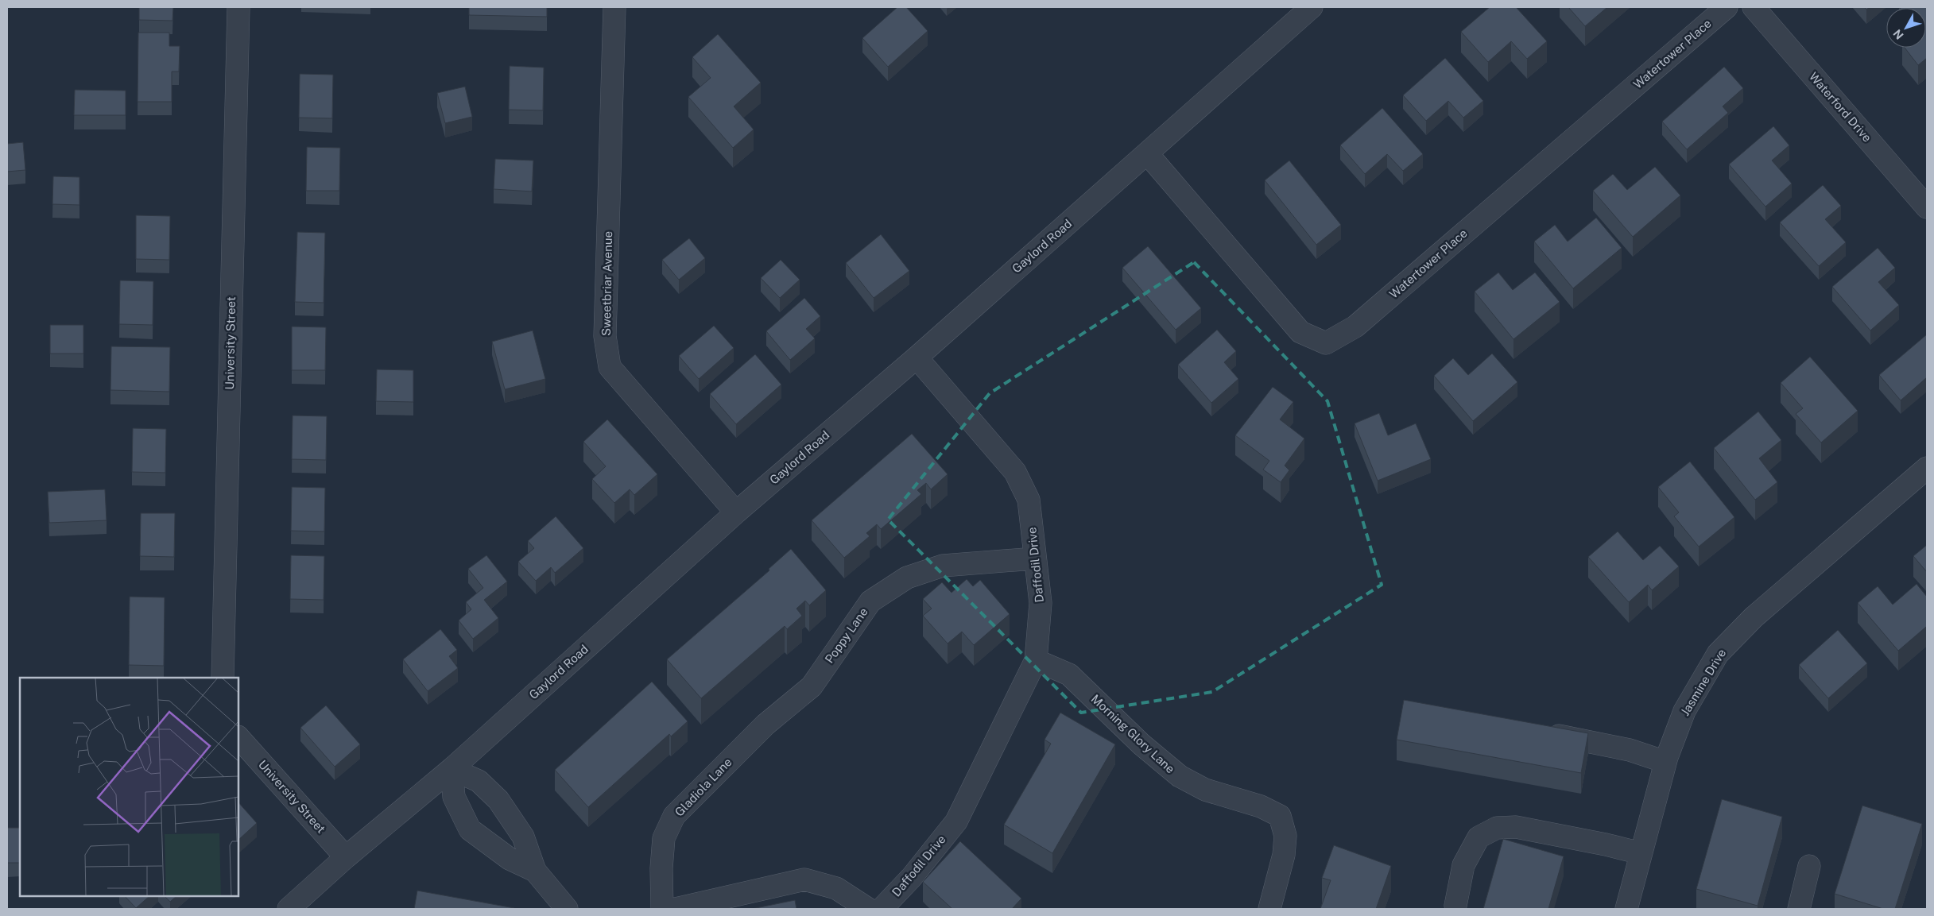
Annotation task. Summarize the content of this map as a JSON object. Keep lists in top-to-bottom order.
{
  "streets": {
    "street": [
      "Watertower Place",
      "Waterford Drive",
      "Gaylord Road",
      "Sweetbriar Avenue",
      "University Street",
      "Daffodil Drive",
      "Poppy Lane",
      "Jasmine Drive",
      "Morning Glory Lane",
      "Gladiola Lane"
    ]
  },
  "crossings": [
    ["Watertower Place", "Gaylord Road"],
    ["Gaylord Road", "Sweetbriar Avenue"],
    ["Gaylord Road", "University Street"],
    ["Gaylord Road", "Daffodil Drive"],
    ["Daffodil Drive", "Poppy Lane"],
    ["Daffodil Drive", "Morning Glory Lane"],
    ["Poppy Lane", "Gladiola Lane"]
  ],
  "north": "bottom left"
}
